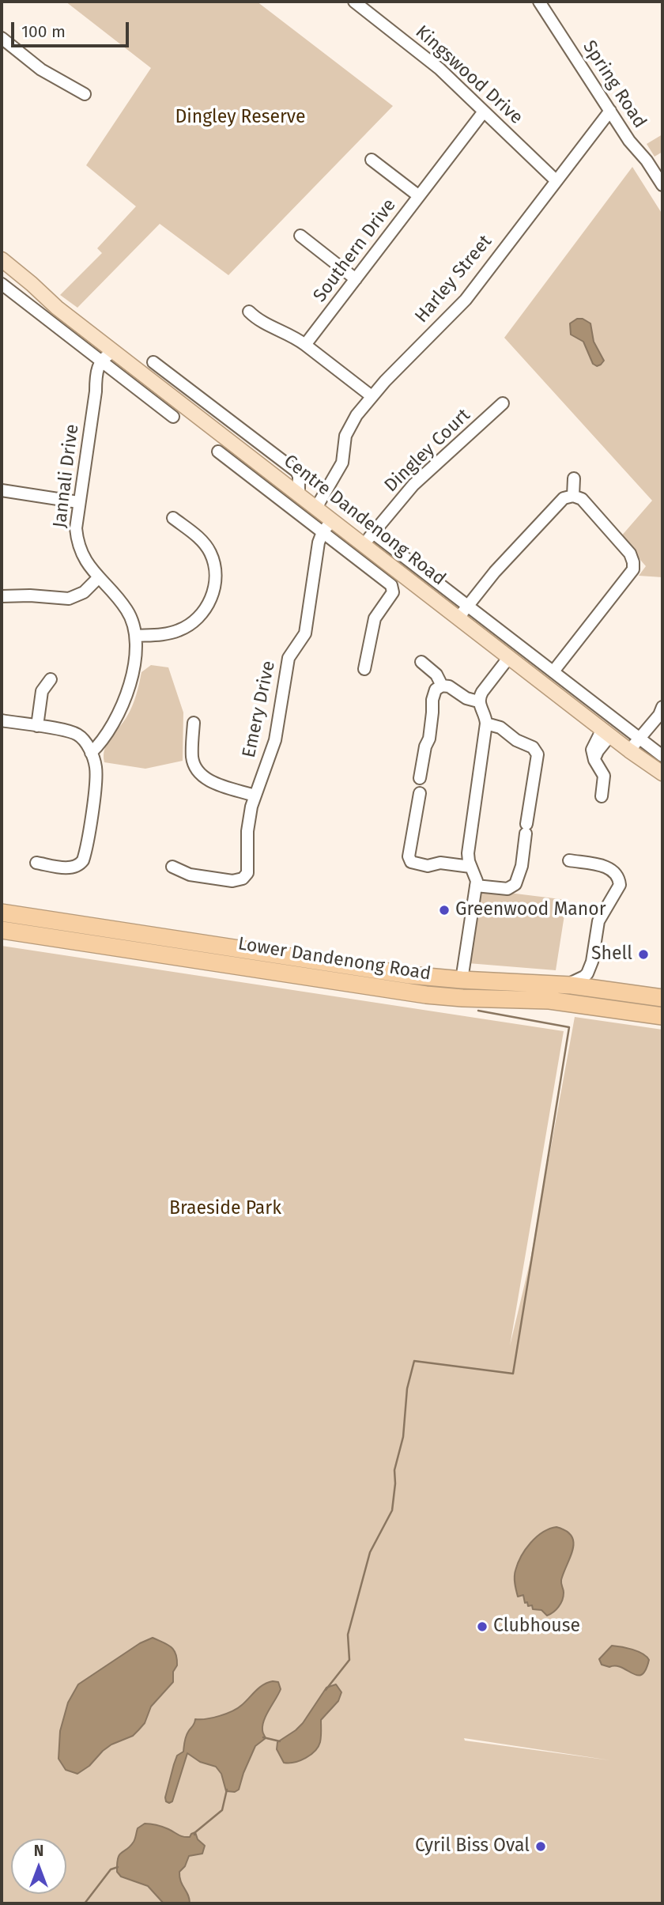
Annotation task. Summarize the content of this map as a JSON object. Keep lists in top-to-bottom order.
{
  "streets": {
    "highway": ["Lower Dandenong Road"],
    "main road": ["Centre Dandenong Road"],
    "street": [
      "Kingswood Drive",
      "Spring Road",
      "Southern Drive",
      "Harley Street",
      "Dingley Court",
      "Jannali Drive",
      "Emery Drive"
    ]
  },
  "crossings": [
    ["Kingswood Drive", "Southern Drive"],
    ["Kingswood Drive", "Harley Street"],
    ["Spring Road", "Harley Street"],
    ["Harley Street", "Centre Dandenong Road"],
    ["Dingley Court", "Centre Dandenong Road"],
    ["Centre Dandenong Road", "Emery Drive"]
  ],
  "parks": ["Dingley Reserve", "Braeside Park"],
  "places": [
    "Greenwood Manor",
    "Shell",
    "Clubhouse",
    "Cyril Biss Oval"
  ],
  "scale_bar": "100 m",
  "north": "top"
}
